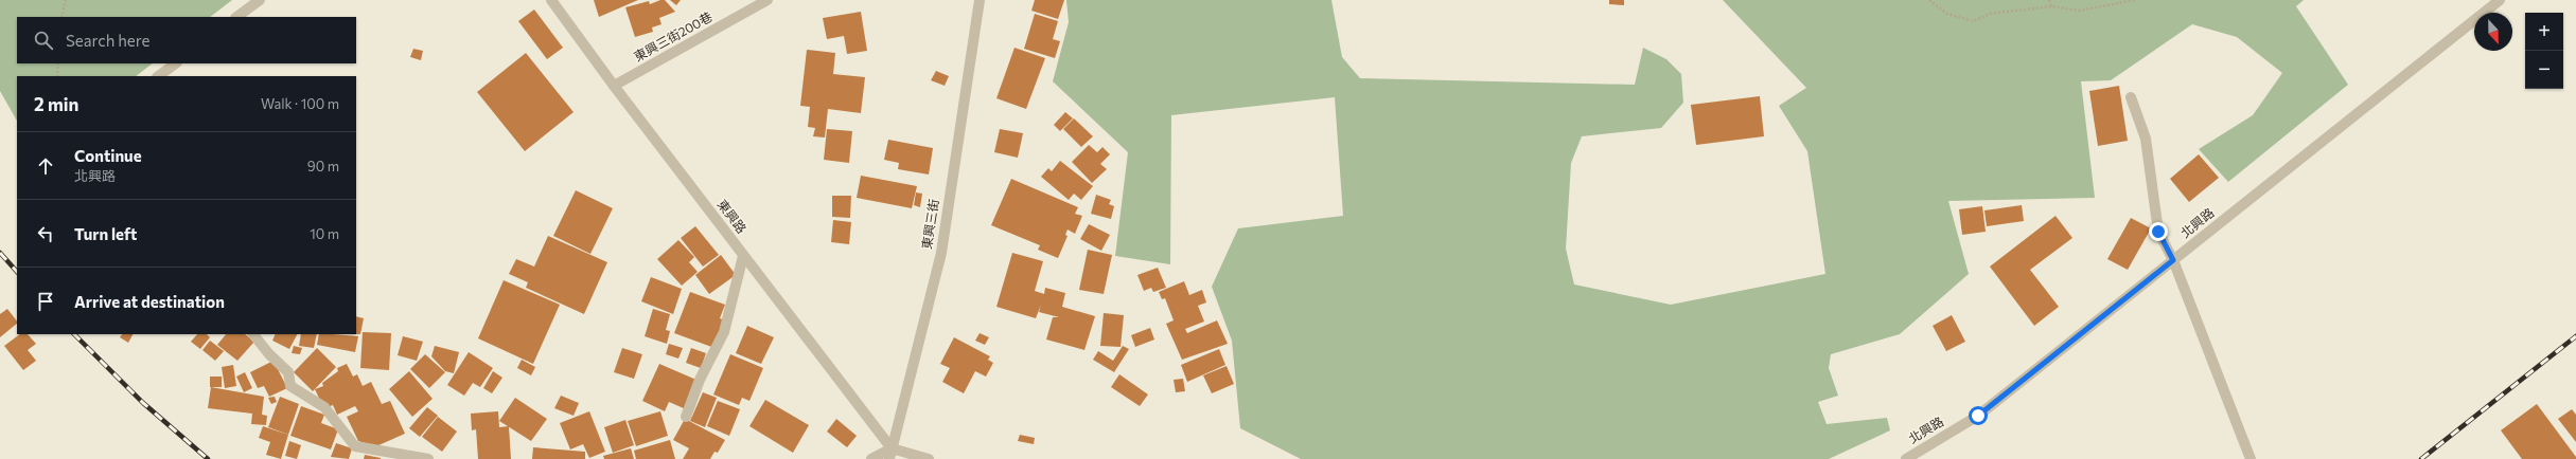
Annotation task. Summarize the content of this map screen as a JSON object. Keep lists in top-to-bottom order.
{
  "streets": {
    "street": [
      "東興三街200巷",
      "東興路",
      "北興路",
      "東興三街"
    ]
  },
  "crossings": [
    ["東興三街200巷", "東興路"],
    ["東興路", "東興三街"]
  ],
  "north": "bottom",
  "page": {
    "map_buttons": ["+", "−"],
    "search": "Search here",
    "heading": ["2 min", "Walk · 100 m"],
    "list": [
      ["Continue", "北興路", "90 m"],
      ["Turn left", "10 m"],
      "Arrive at destination"
    ]
  }
}
